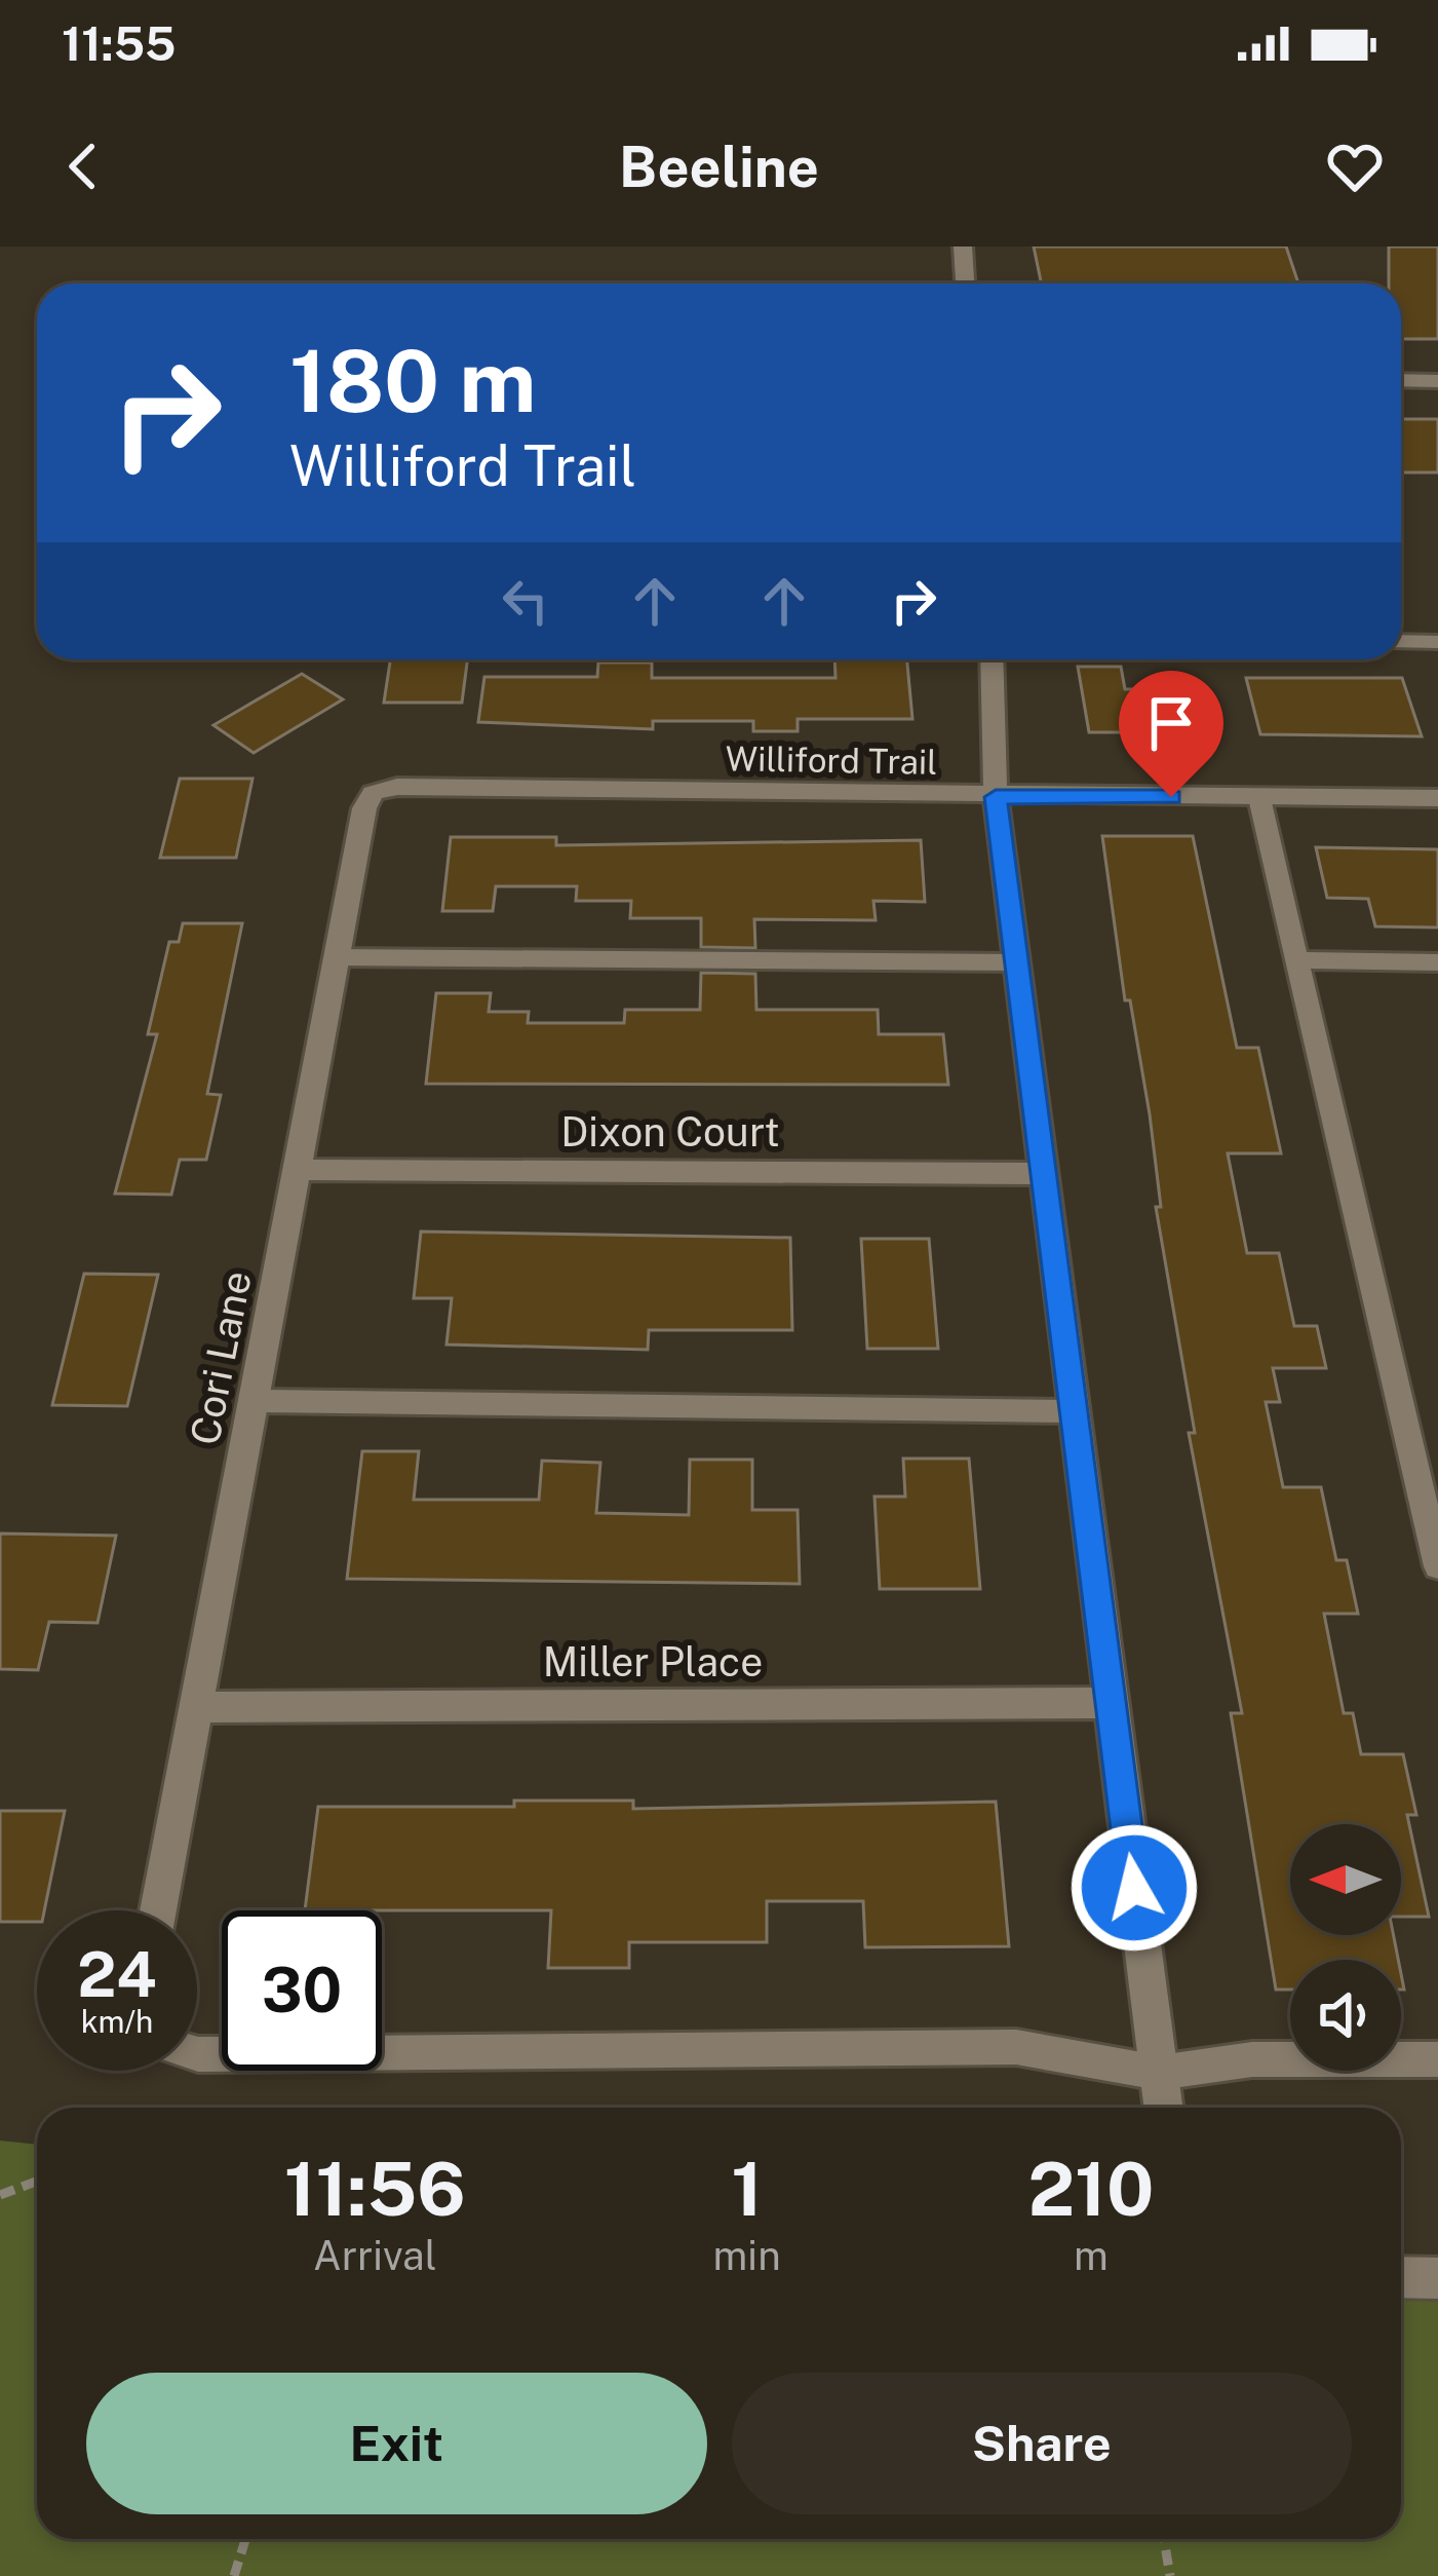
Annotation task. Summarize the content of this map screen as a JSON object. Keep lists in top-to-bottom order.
{
  "streets": {
    "street": [
      "Williford Trail",
      "Dixon Court",
      "Cori Lane",
      "Miller Place"
    ]
  },
  "crossings": [
    ["Williford Trail", "Cori Lane"],
    ["Dixon Court", "Cori Lane"],
    ["Cori Lane", "Miller Place"]
  ],
  "north": "left",
  "page": {
    "status": "11:55",
    "header": "Beeline",
    "turn": ["180 m", "Williford Trail"],
    "speed": "24 km/h",
    "limit": "30",
    "eta": [
      "11:56",
      "Arrival",
      "1",
      "min",
      "210",
      "m"
    ],
    "buttons": ["Exit", "Share"]
  }
}
